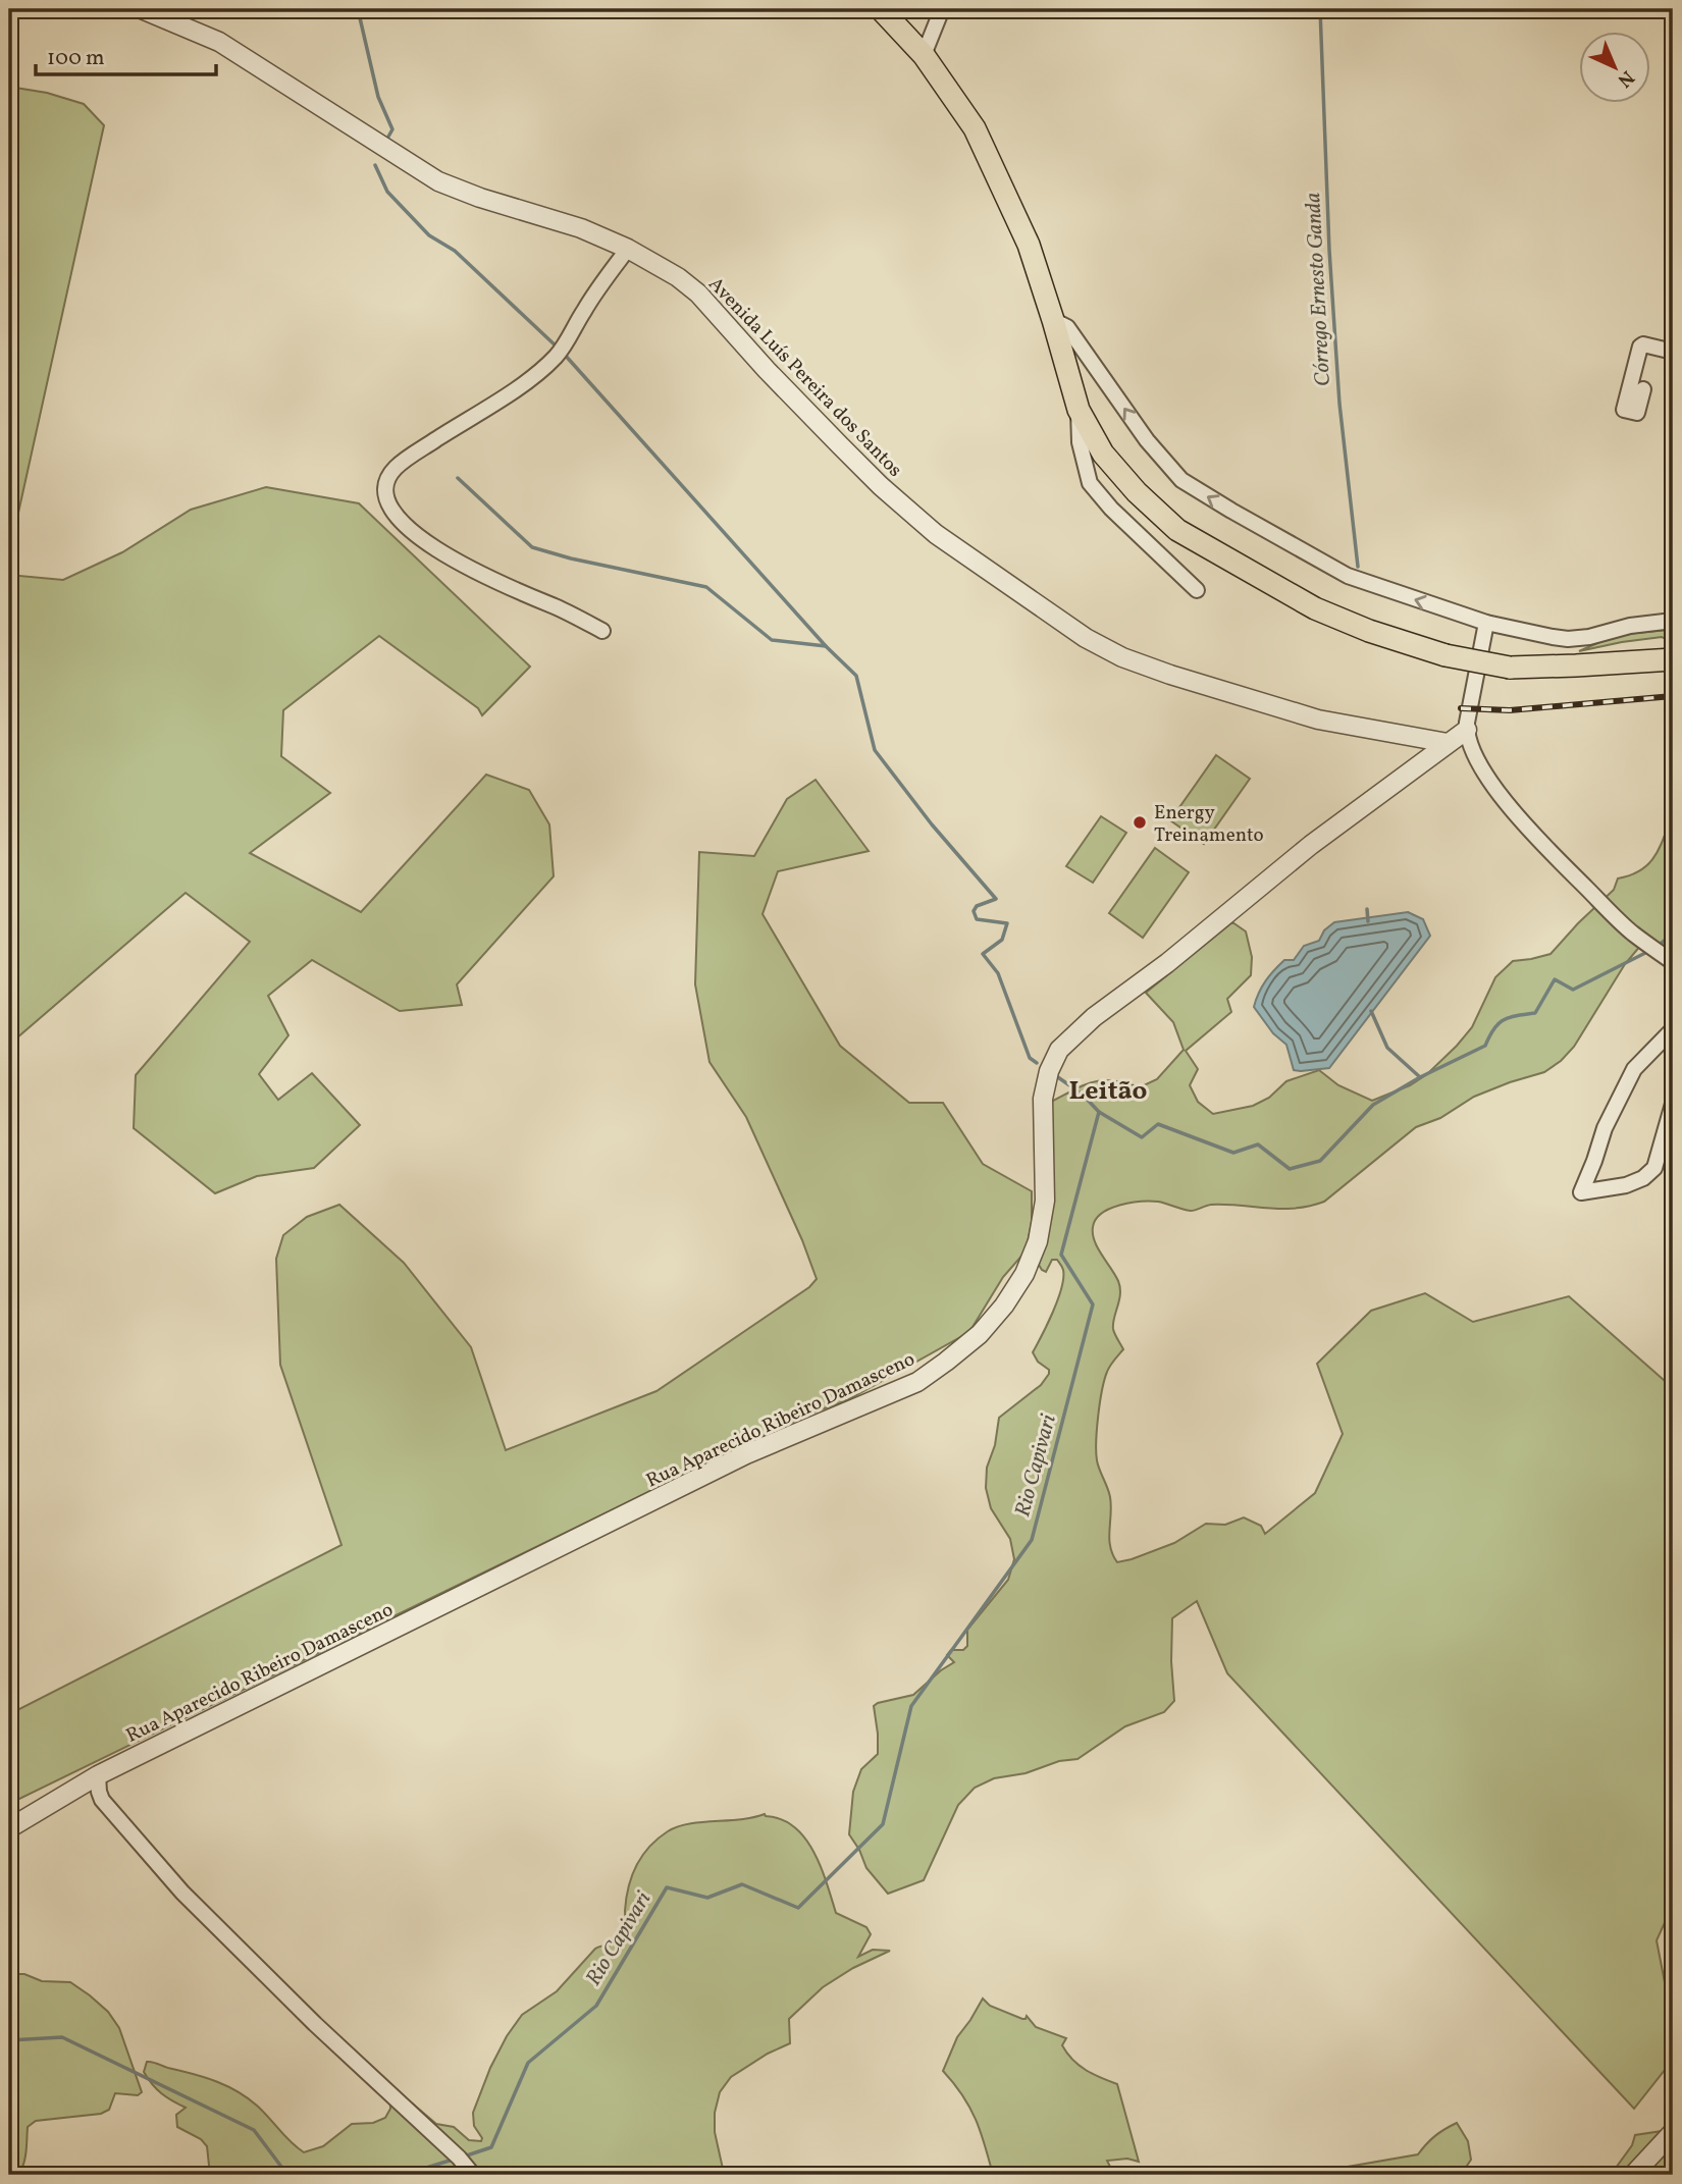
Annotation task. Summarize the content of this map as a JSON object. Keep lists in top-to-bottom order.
{
  "streets": {
    "street": ["Avenida Luís Pereira dos Santos", "Rua Aparecido Ribeiro Damasceno"]
  },
  "crossings": [
    ["Avenida Luís Pereira dos Santos", "Rua Aparecido Ribeiro Damasceno"]
  ],
  "districts": ["Leitão"],
  "water": ["Córrego Ernesto Ganda", "Rio Capivari"],
  "places": ["Energy Treinamento"],
  "scale_bar": "100 m",
  "north": "bottom right"
}
